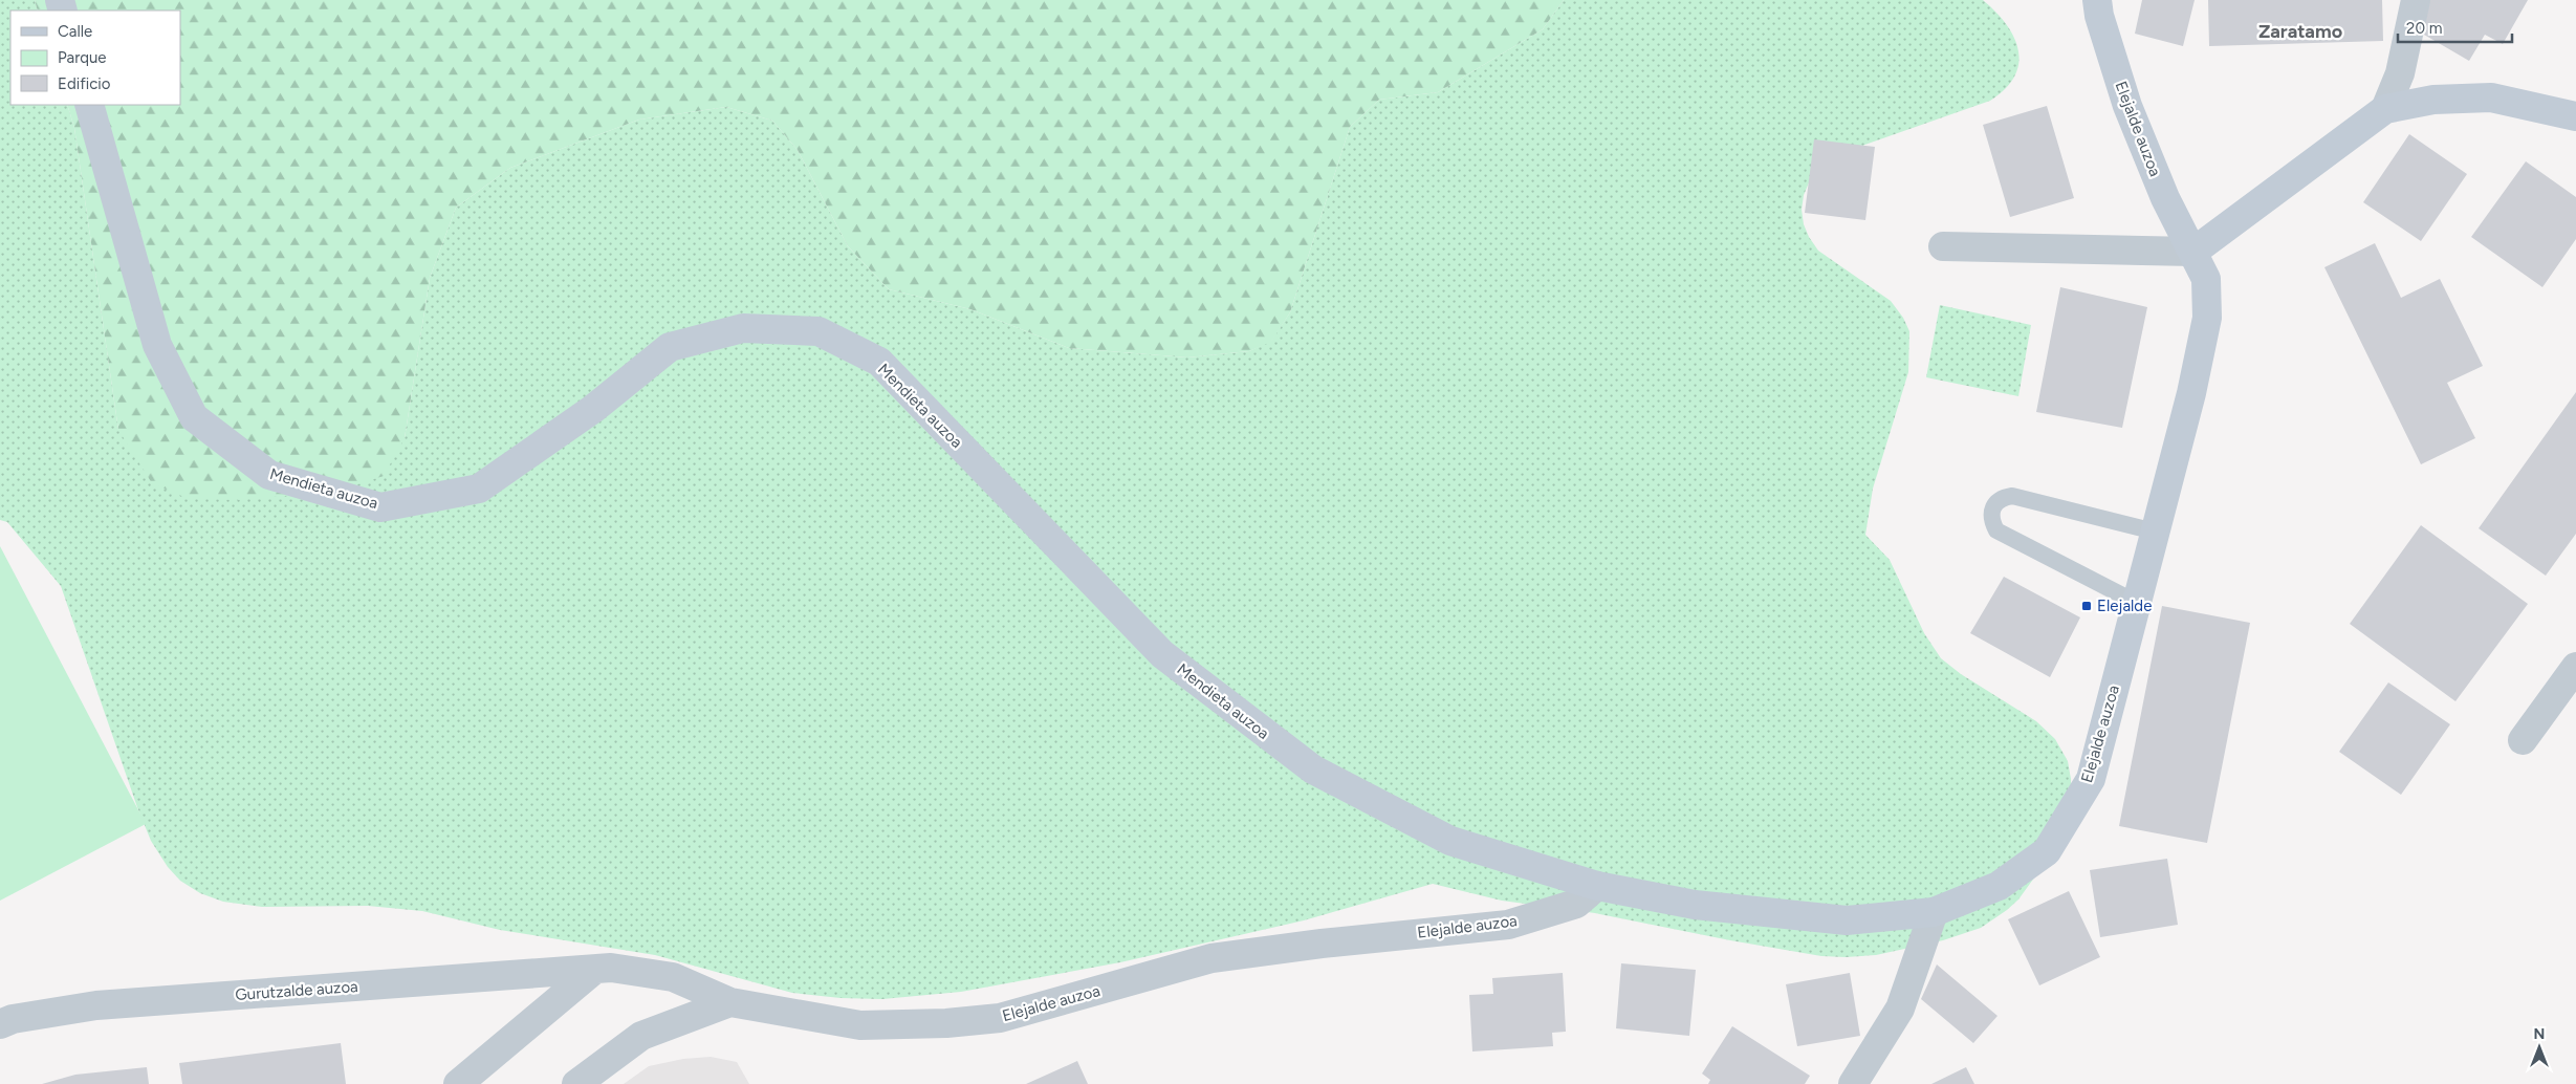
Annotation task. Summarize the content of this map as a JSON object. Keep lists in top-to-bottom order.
{
  "streets": {
    "street": ["Elejalde auzoa", "Mendieta auzoa", "Gurutzalde auzoa"]
  },
  "crossings": [
    ["Elejalde auzoa", "Mendieta auzoa"],
    ["Elejalde auzoa", "Gurutzalde auzoa"]
  ],
  "districts": ["Zaratamo"],
  "places": {
    "transit": ["Elejalde"]
  },
  "legend": ["Calle", "Parque", "Edificio"],
  "scale_bar": "20 m",
  "north": "top"
}
